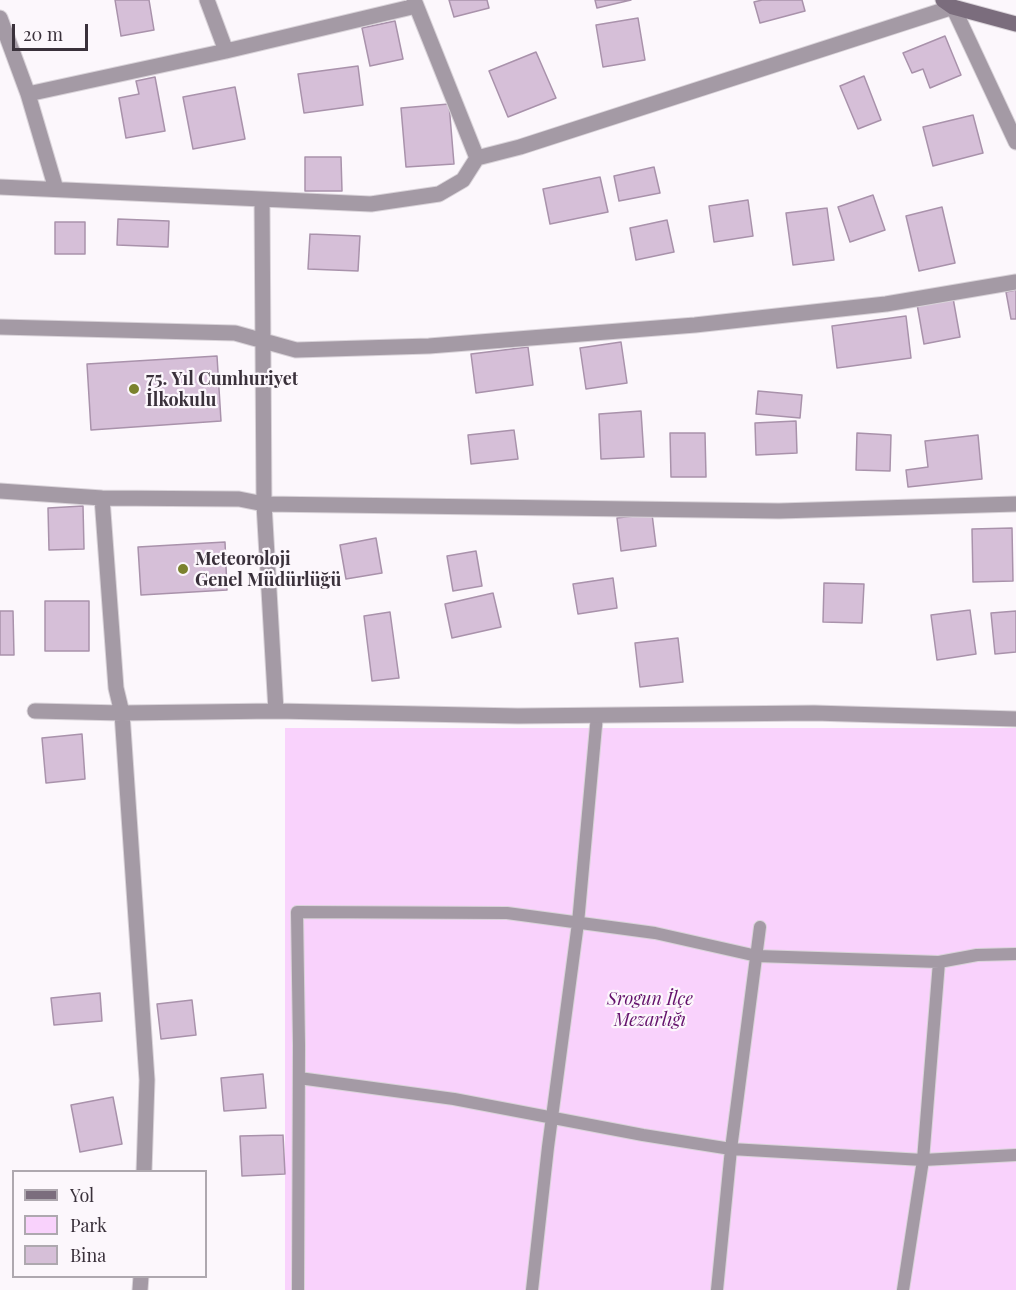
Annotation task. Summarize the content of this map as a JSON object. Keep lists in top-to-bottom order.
{
  "parks": ["Srogun İlçe Mezarlığı"],
  "places": ["75. Yıl Cumhuriyet İlkokulu", "Meteoroloji Genel Müdürlüğü"],
  "legend": ["Yol", "Park", "Bina"],
  "scale_bar": "20 m"
}
